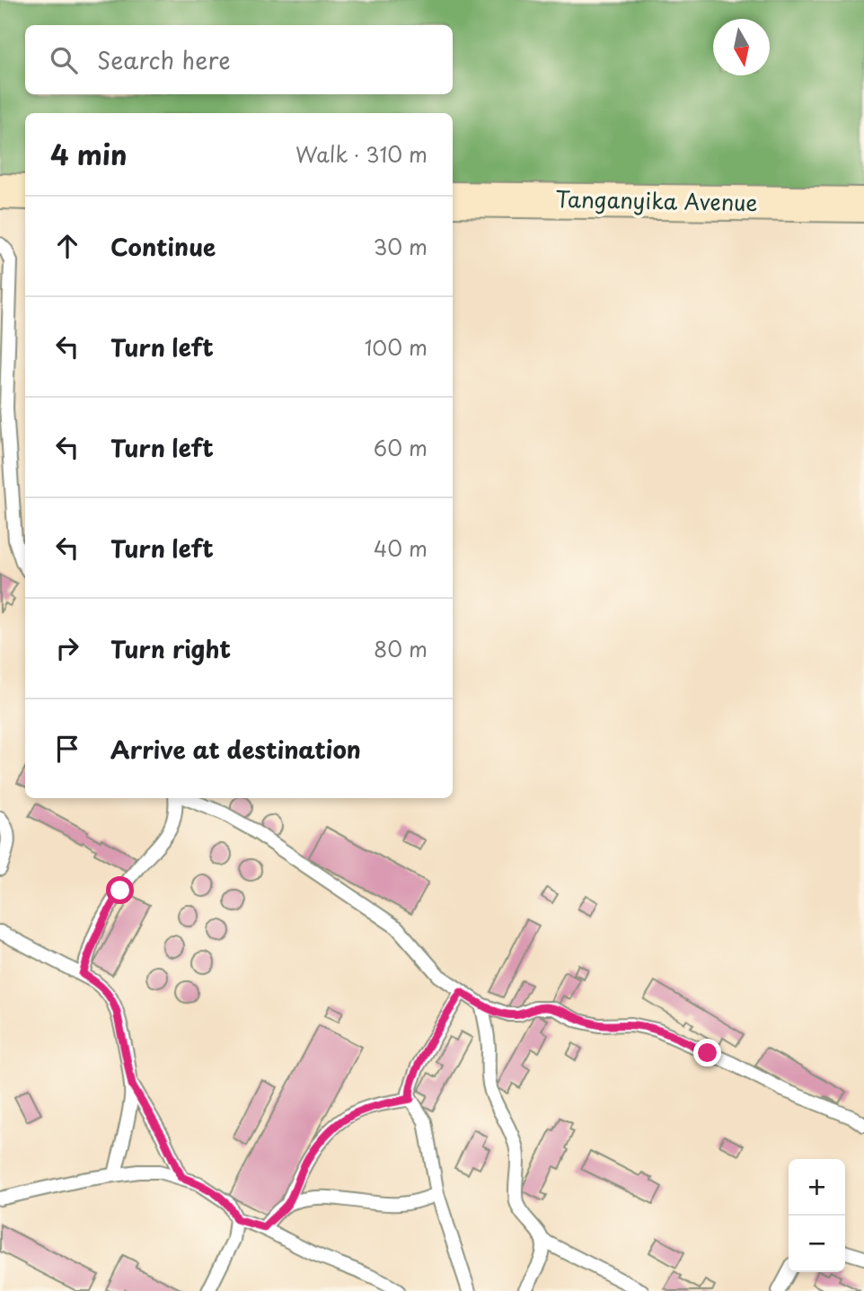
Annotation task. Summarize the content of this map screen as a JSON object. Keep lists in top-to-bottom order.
{
  "streets": {
    "main road": ["Tanganyika Avenue"]
  },
  "north": "bottom",
  "page": {
    "search": "Search here",
    "heading": ["4 min", "Walk · 310 m"],
    "list": [
      ["Continue", "30 m"],
      ["Turn left", "100 m"],
      ["Turn left", "60 m"],
      ["Turn left", "40 m"],
      ["Turn right", "80 m"],
      "Arrive at destination"
    ],
    "map_buttons": ["+", "−"]
  }
}
